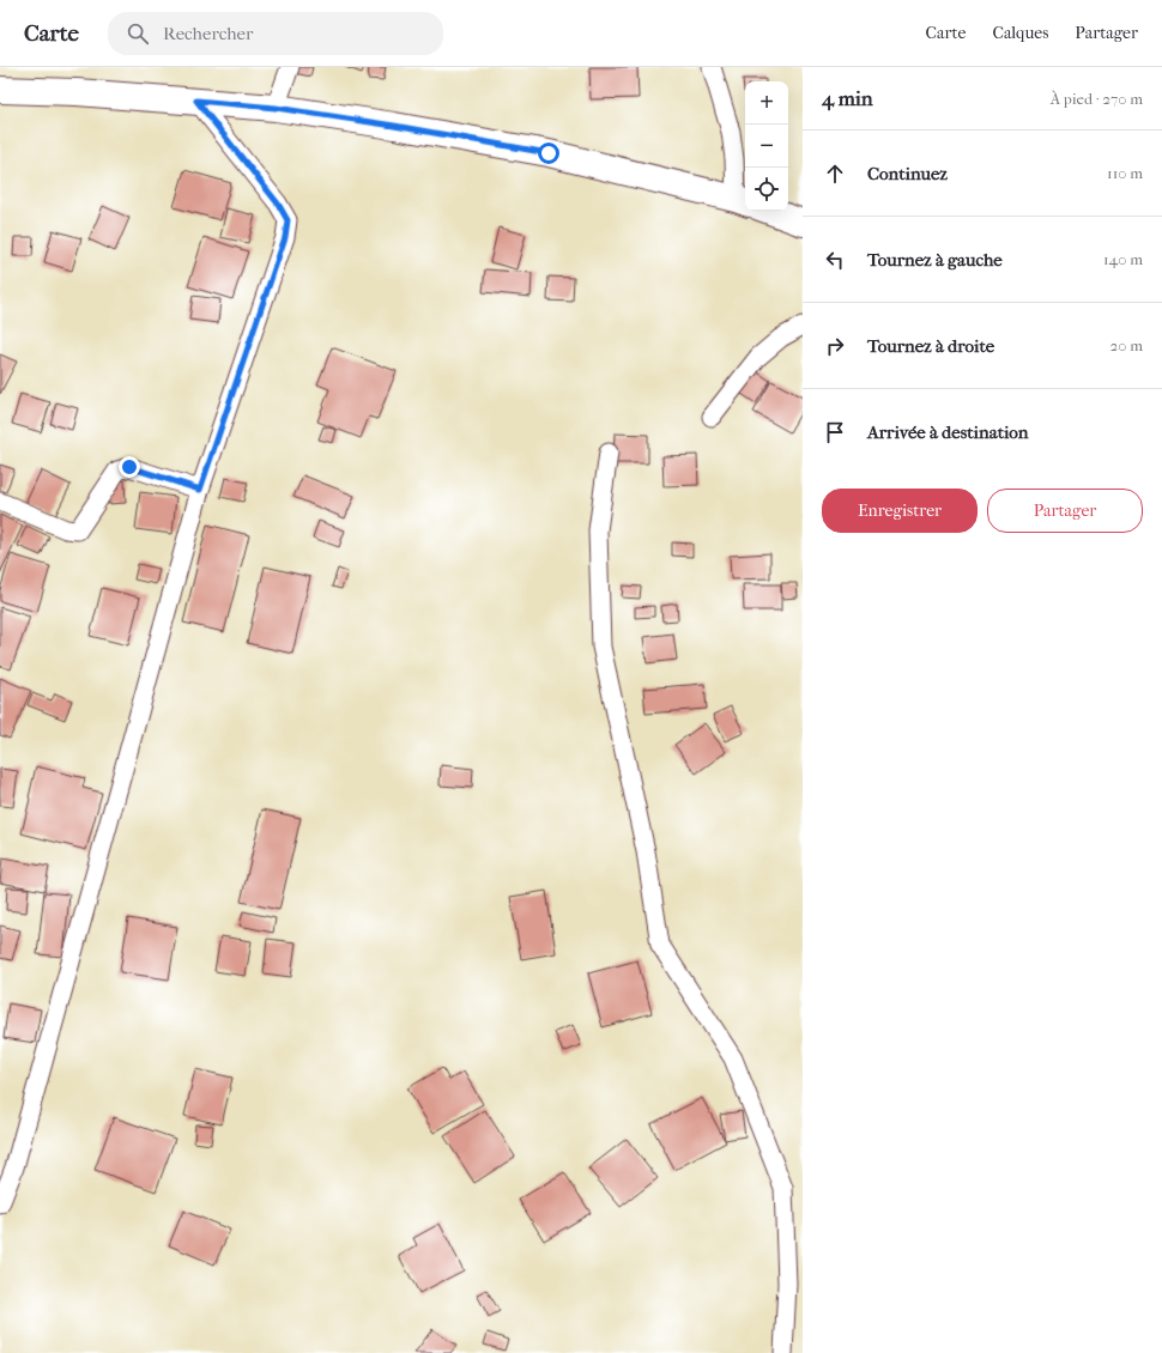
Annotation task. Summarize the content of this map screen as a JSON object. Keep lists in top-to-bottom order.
{
  "page": {
    "header": "Carte",
    "search": "Rechercher",
    "nav": ["Carte", "Calques", "Partager"],
    "heading": ["4 min", "À pied · 270 m"],
    "map_buttons": ["+", "−"],
    "list": [
      ["Continuez", "110 m"],
      ["Tournez à gauche", "140 m"],
      ["Tournez à droite", "20 m"],
      "Arrivée à destination"
    ],
    "buttons": ["Enregistrer", "Partager"]
  }
}
